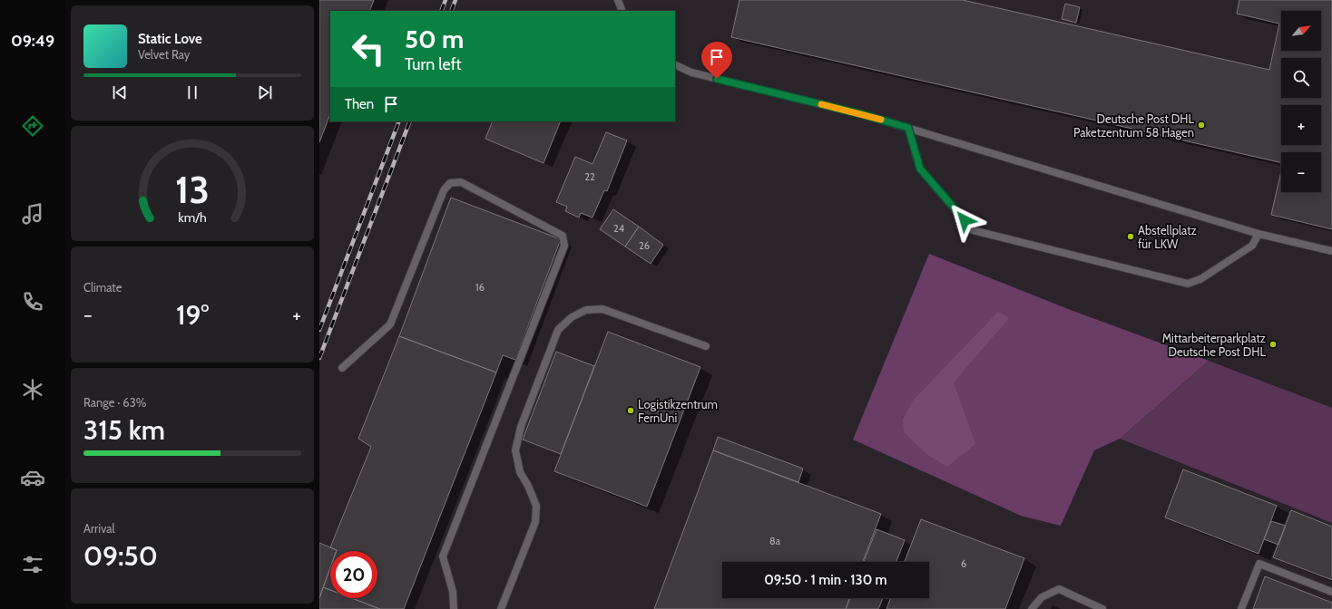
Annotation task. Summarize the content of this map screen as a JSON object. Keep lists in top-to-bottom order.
{
  "places": [
    "Deutsche Post DHL Paketzentrum 58 Hagen",
    "Abstellplatz für LKW",
    "Mittarbeiterparkplatz Deutsche Post DHL",
    "Logistikzentrum FernUni"
  ],
  "house_numbers": [
    "22",
    "24",
    "26",
    "16",
    "8a",
    "6"
  ],
  "north": "top right",
  "page": {
    "tabs": "09:49",
    "map_buttons": ["+", "−"],
    "turn": ["50 m", "Turn left"],
    "song": ["Static Love", "Velvet Ray"],
    "then": "Then",
    "tile": [
      "Climate",
      ["Range · 63%", "315 km"],
      ["Arrival", "09:50"]
    ],
    "heat": ["−", "19°", "+"],
    "limit": "20",
    "trip": "09:50 · 1 min · 130 m",
    "gauge": ["13", "km/h"]
  }
}
